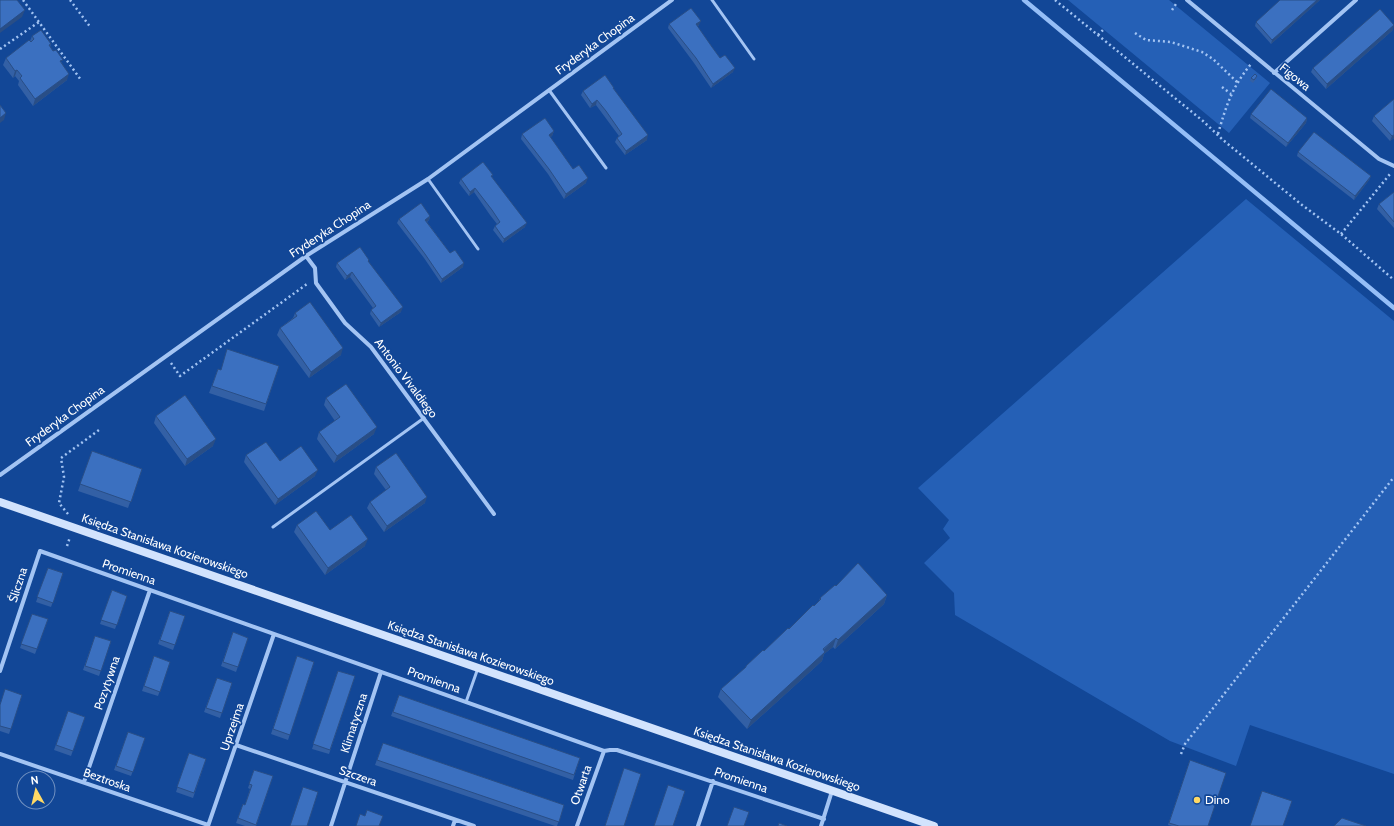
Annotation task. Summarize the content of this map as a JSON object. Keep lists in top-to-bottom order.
{
  "streets": {
    "street": [
      "Fryderyka Chopina",
      "Figowa",
      "Antonio Vivaldiego",
      "Księdza Stanisława Kozierowskiego",
      "Promienna",
      "Śliczna",
      "Pozytywna",
      "Klimatyczna",
      "Uprzejma",
      "Szczera",
      "Beztroska",
      "Otwarta"
    ]
  },
  "crossings": [
    ["Fryderyka Chopina", "Antonio Vivaldiego"],
    ["Promienna", "Śliczna"],
    ["Promienna", "Pozytywna"],
    ["Promienna", "Klimatyczna"],
    ["Promienna", "Uprzejma"],
    ["Promienna", "Otwarta"],
    ["Pozytywna", "Beztroska"],
    ["Klimatyczna", "Szczera"],
    ["Uprzejma", "Szczera"],
    ["Uprzejma", "Beztroska"]
  ],
  "places": ["Dino"],
  "north": "top"
}
